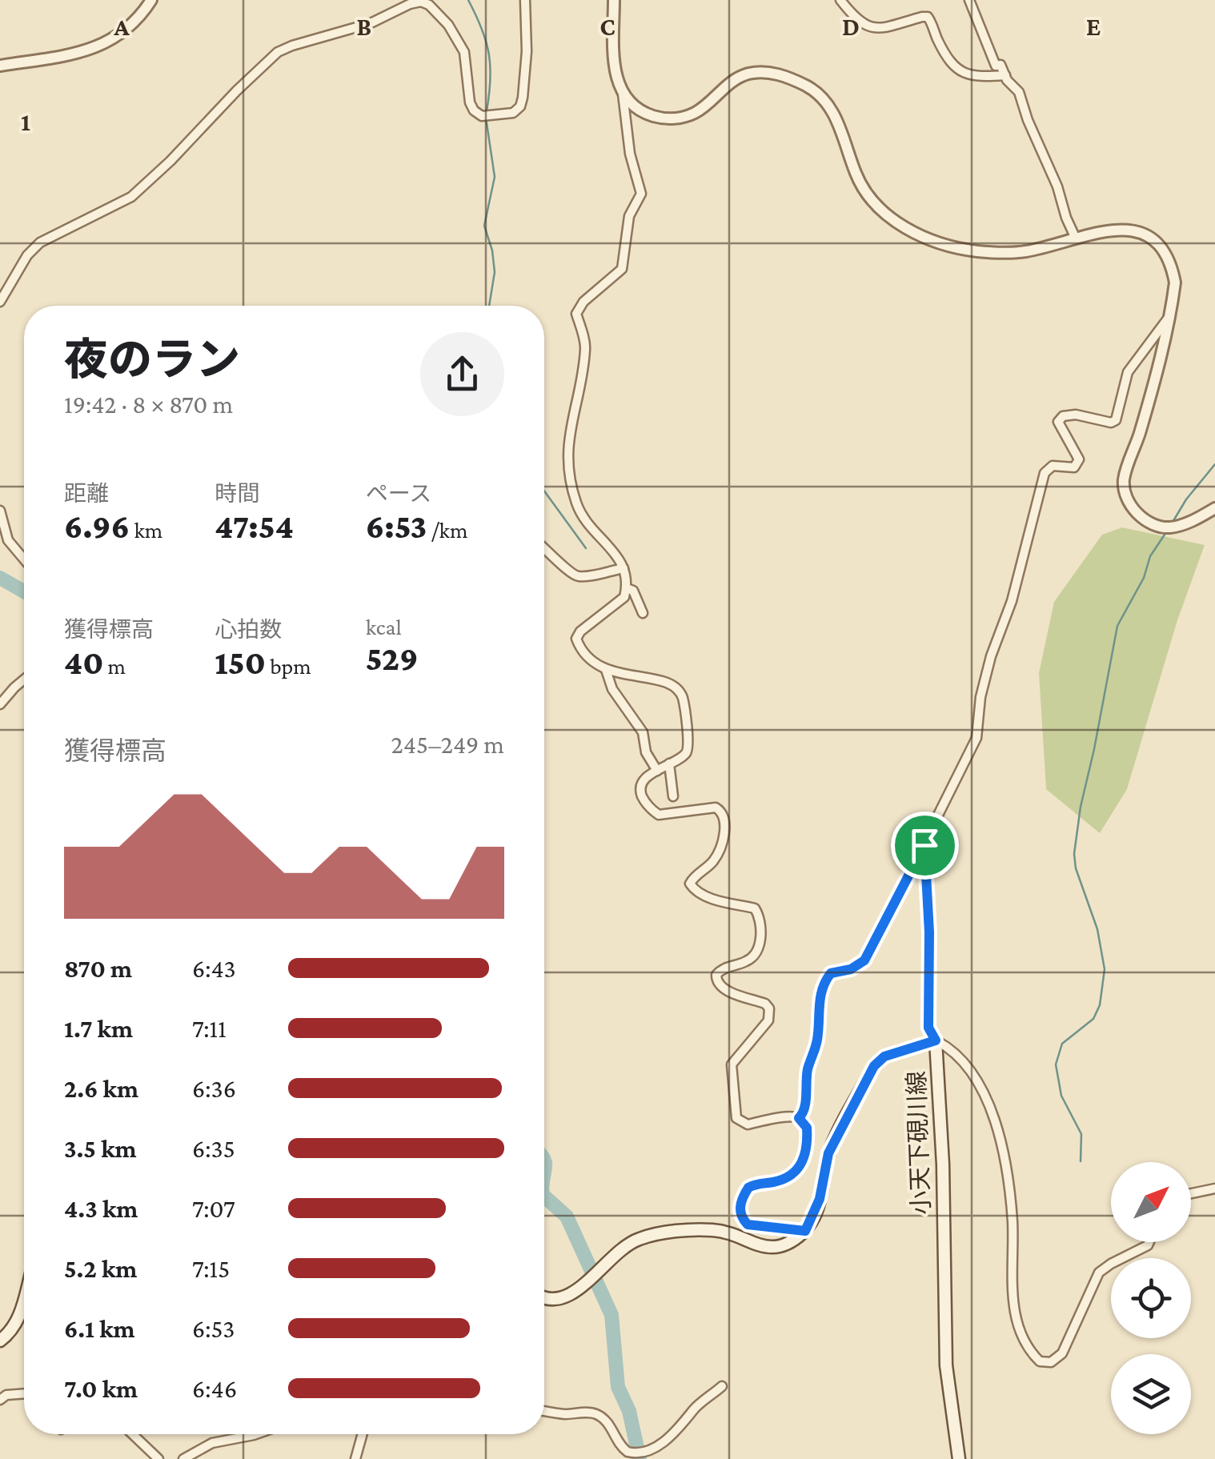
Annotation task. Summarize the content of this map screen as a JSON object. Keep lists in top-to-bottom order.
{
  "streets": {
    "main road": ["小天下硯川線"]
  },
  "north": "top right",
  "page": {
    "heading": ["夜のラン", "19:42 · 8 × 870 m"],
    "stats": [
      ["距離", "6.96 km"],
      ["時間", "47:54"],
      ["ペース", "6:53 /km"],
      ["獲得標高", "40 m"],
      ["心拍数", "150 bpm"],
      ["kcal", "529"]
    ],
    "chart": ["獲得標高", "245–249 m"],
    "list": [
      {
        "name": "870 m",
        "note": "6:43"
      },
      {
        "name": "1.7 km",
        "note": "7:11"
      },
      {
        "name": "2.6 km",
        "note": "6:36"
      },
      {
        "name": "3.5 km",
        "note": "6:35"
      },
      {
        "name": "4.3 km",
        "note": "7:07"
      },
      {
        "name": "5.2 km",
        "note": "7:15"
      },
      {
        "name": "6.1 km",
        "note": "6:53"
      },
      {
        "name": "7.0 km",
        "note": "6:46"
      }
    ]
  },
  "grid": {
    "columns": [
      "A",
      "B",
      "C",
      "D",
      "E"
    ],
    "rows": ["1"]
  }
}
